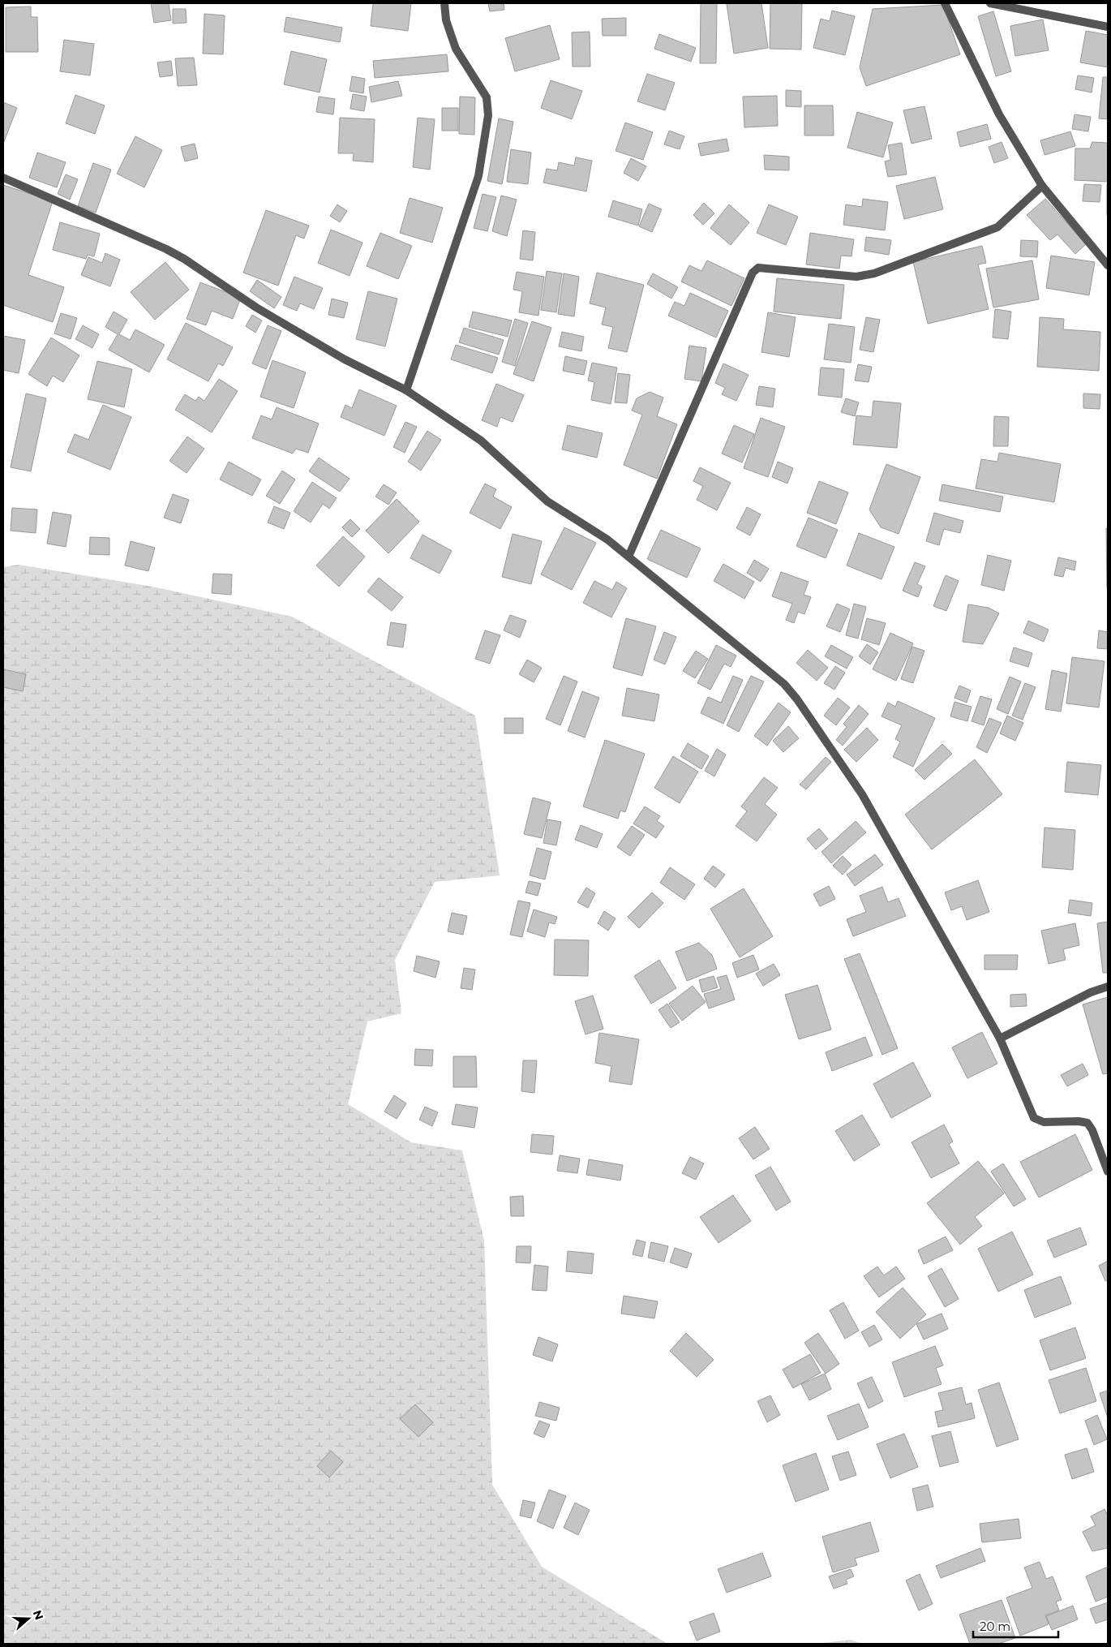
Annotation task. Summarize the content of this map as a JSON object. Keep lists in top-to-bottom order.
{
  "scale_bar": "20 m",
  "north": "right"
}
